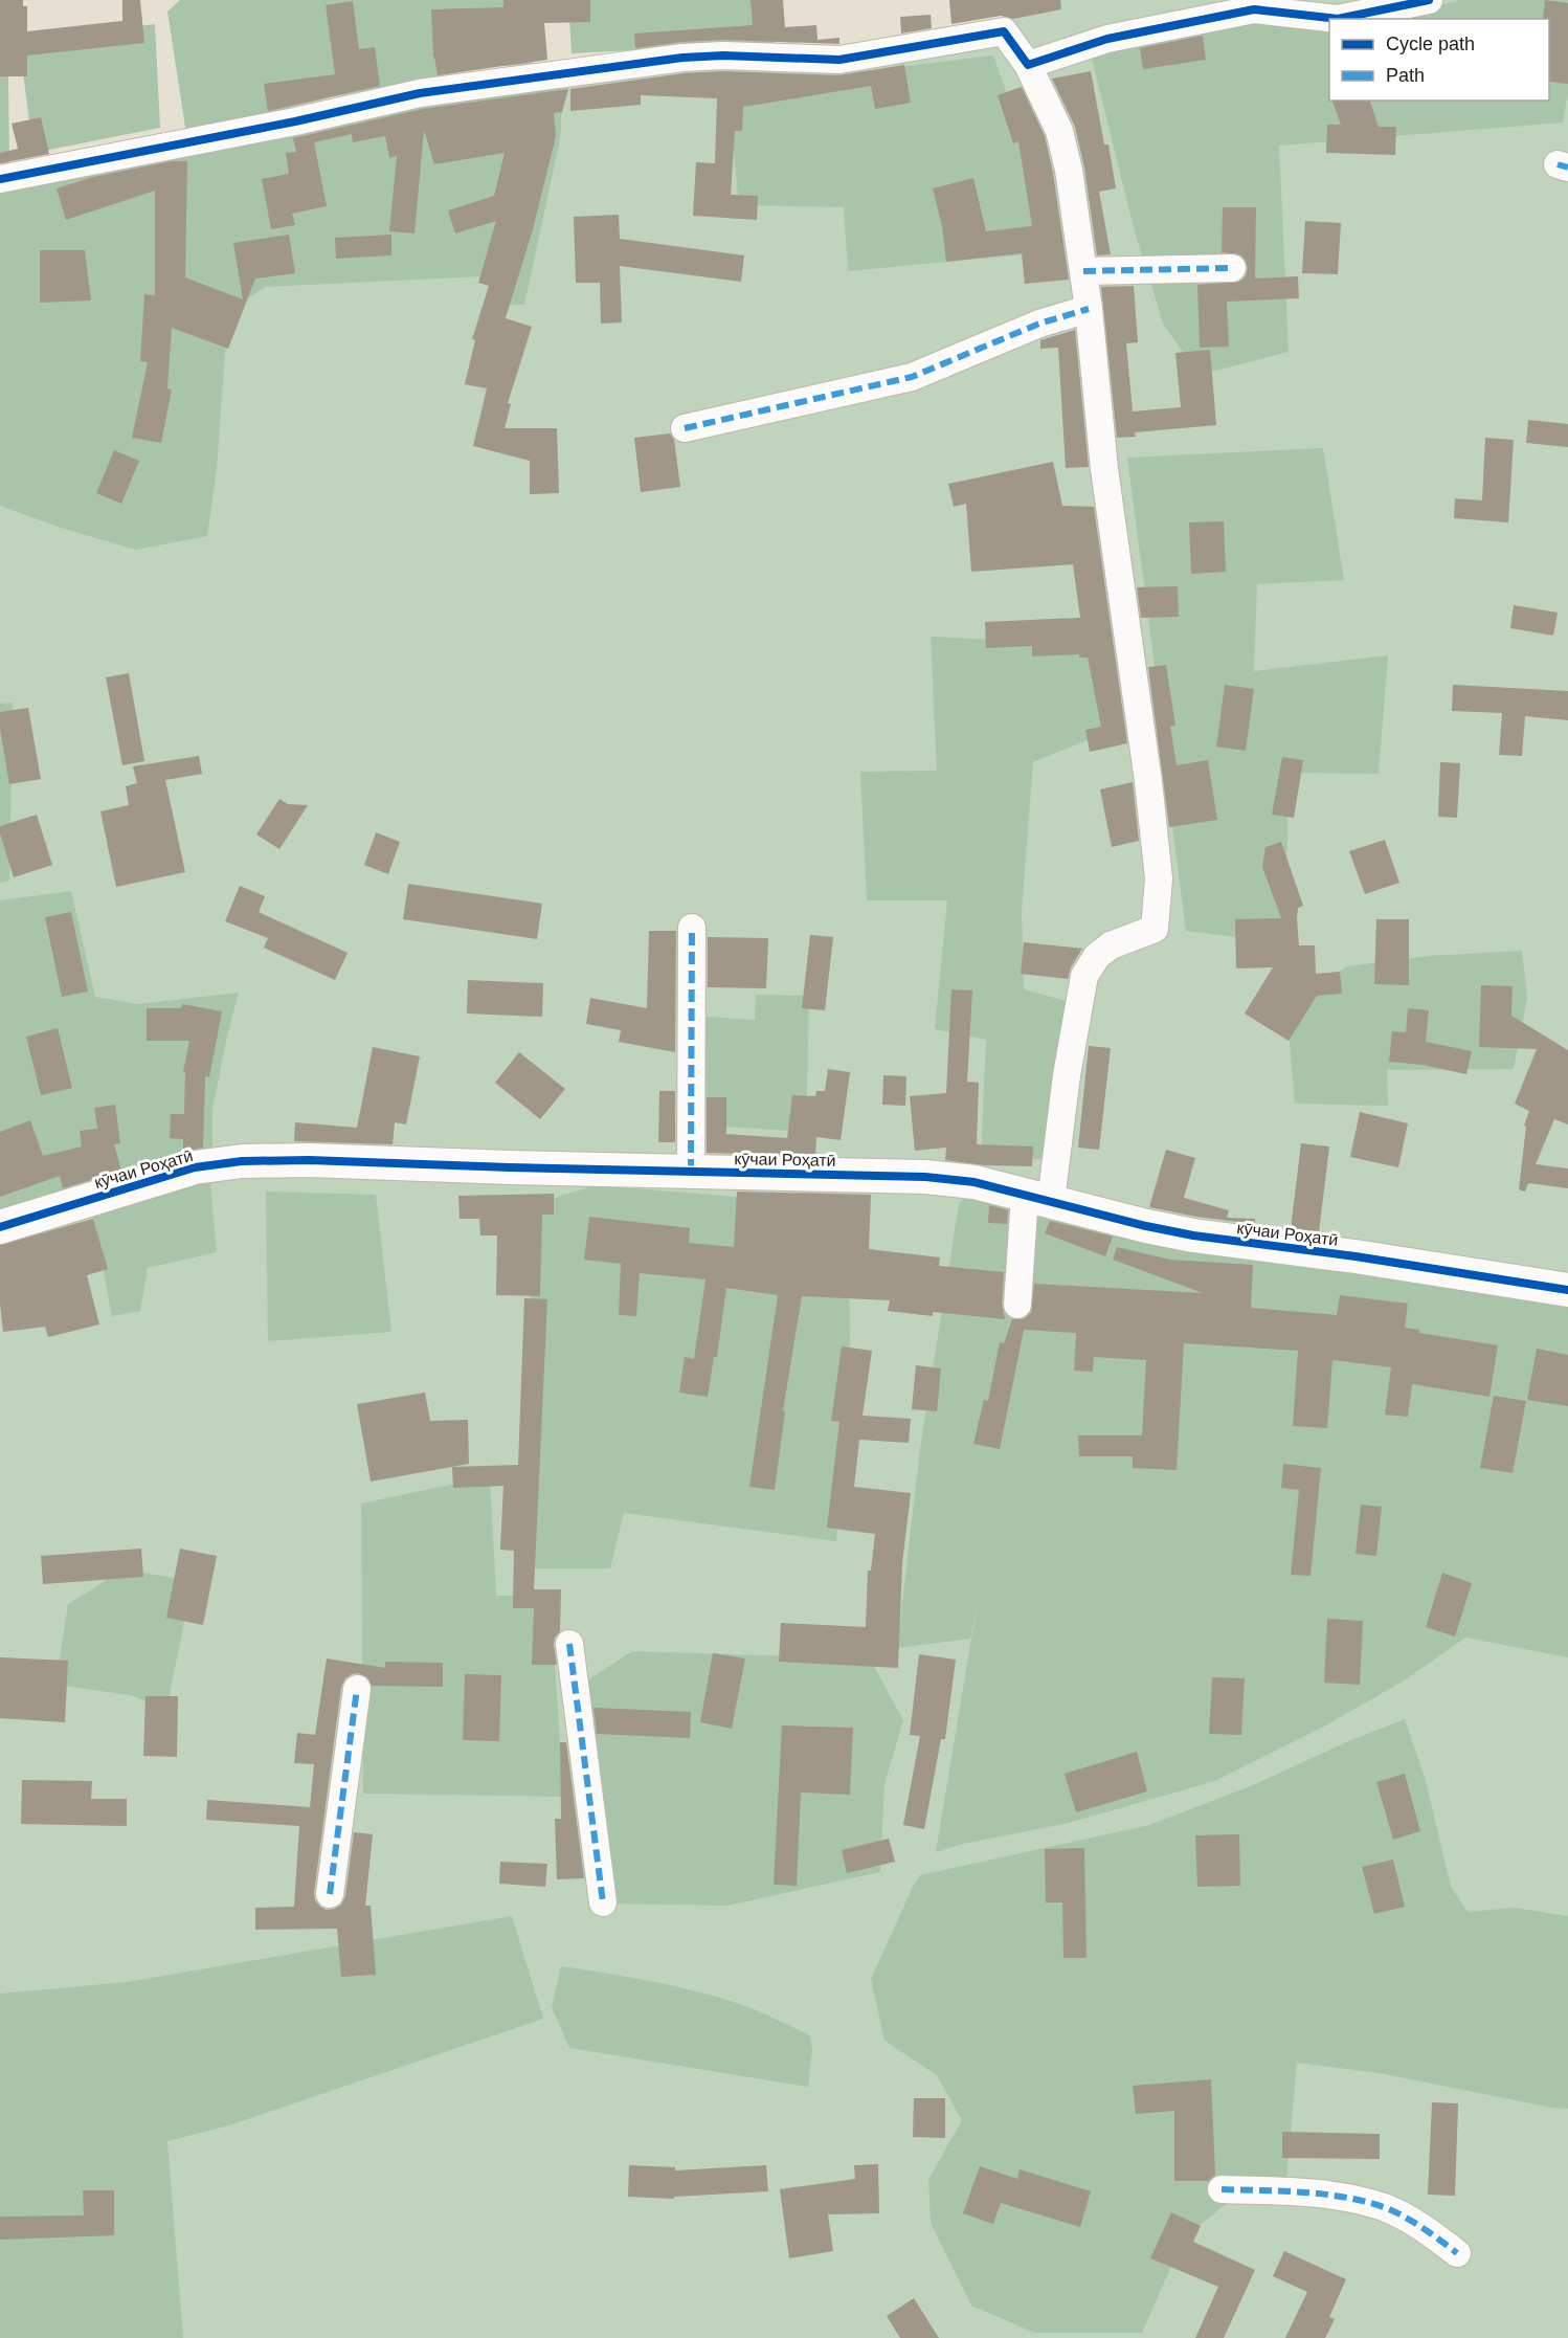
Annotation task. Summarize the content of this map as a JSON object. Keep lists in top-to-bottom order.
{
  "streets": {
    "street": ["кӯчаи Роҳатӣ"]
  },
  "legend": ["Cycle path", "Path"]
}
